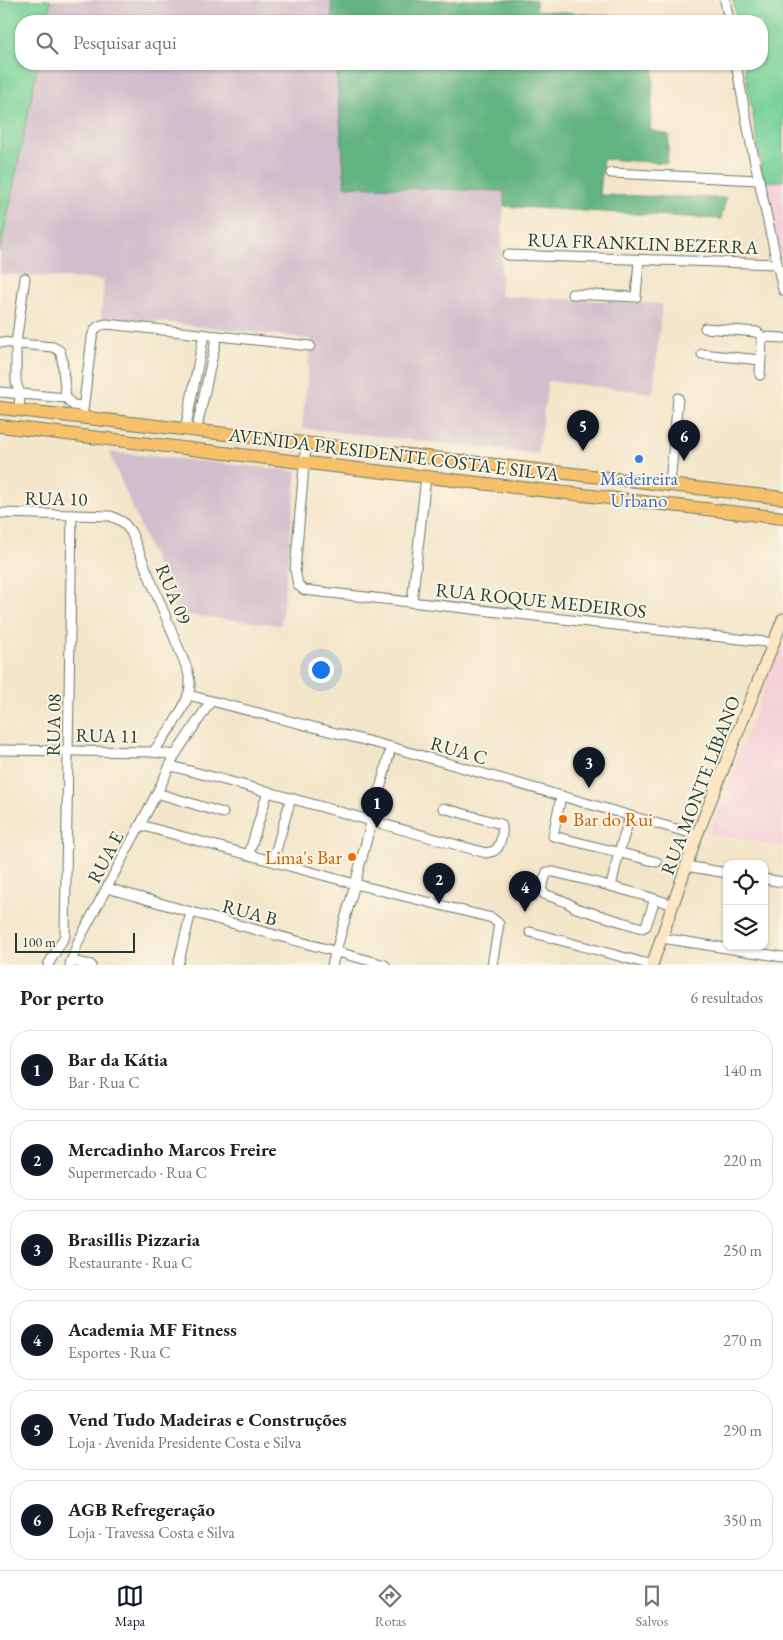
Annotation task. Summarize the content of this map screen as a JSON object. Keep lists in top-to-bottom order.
{
  "streets": {
    "main road": ["AVENIDA PRESIDENTE COSTA E SILVA"],
    "street": [
      "RUA FRANKLIN BEZERRA",
      "RUA 10",
      "RUA 09",
      "RUA ROQUE MEDEIROS",
      "RUA 08",
      "RUA 11",
      "RUA C",
      "RUA MONTE LÍBANO",
      "RUA E",
      "RUA B"
    ]
  },
  "crossings": [
    ["AVENIDA PRESIDENTE COSTA E SILVA", "RUA ROQUE MEDEIROS"],
    ["RUA 10", "RUA 09"],
    ["RUA 10", "RUA 08"],
    ["RUA 09", "RUA 11"],
    ["RUA ROQUE MEDEIROS", "RUA MONTE LÍBANO"],
    ["RUA 08", "RUA 11"],
    ["RUA C", "RUA MONTE LÍBANO"],
    ["RUA E", "RUA B"]
  ],
  "places": ["Madeireira Urbano", "Bar do Rui", "Lima's Bar"],
  "scale_bar": "100 m",
  "page": {
    "search": "Pesquisar aqui",
    "pins": [
      "5",
      "6",
      "3",
      "1",
      "2",
      "4"
    ],
    "scale": "100 m",
    "heading": ["Por perto", "6 resultados"],
    "list": [
      {
        "mark": "1",
        "name": "Bar da Kátia",
        "note": "Bar · Rua C",
        "value": "140 m"
      },
      {
        "mark": "2",
        "name": "Mercadinho Marcos Freire",
        "note": "Supermercado · Rua C",
        "value": "220 m"
      },
      {
        "mark": "3",
        "name": "Brasillis Pizzaria",
        "note": "Restaurante · Rua C",
        "value": "250 m"
      },
      {
        "mark": "4",
        "name": "Academia MF Fitness",
        "note": "Esportes · Rua C",
        "value": "270 m"
      },
      {
        "mark": "5",
        "name": "Vend Tudo Madeiras e Construções",
        "note": "Loja · Avenida Presidente Costa e Silva",
        "value": "290 m"
      },
      {
        "mark": "6",
        "name": "AGB Refregeração",
        "note": "Loja · Travessa Costa e Silva",
        "value": "350 m"
      }
    ],
    "nav": ["Mapa", "Rotas", "Salvos"]
  }
}
